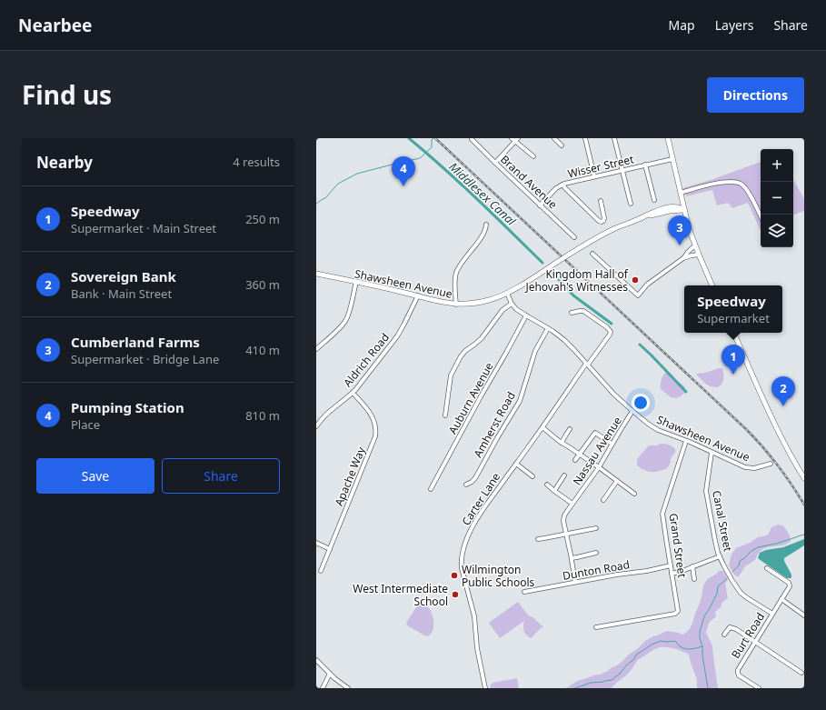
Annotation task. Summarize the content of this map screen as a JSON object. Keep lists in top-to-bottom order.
{
  "streets": {
    "main road": ["Shawsheen Avenue"],
    "street": [
      "Wisser Street",
      "Brand Avenue",
      "Aldrich Road",
      "Auburn Avenue",
      "Amherst Road",
      "Nassau Avenue",
      "Apache Way",
      "Carter Lane",
      "Canal Street",
      "Grand Street",
      "Dunton Road",
      "Burt Road"
    ]
  },
  "crossings": [
    ["Wisser Street", "Brand Avenue"],
    ["Shawsheen Avenue", "Aldrich Road"],
    ["Shawsheen Avenue", "Auburn Avenue"],
    ["Shawsheen Avenue", "Amherst Road"],
    ["Shawsheen Avenue", "Nassau Avenue"],
    ["Shawsheen Avenue", "Carter Lane"],
    ["Shawsheen Avenue", "Canal Street"],
    ["Shawsheen Avenue", "Grand Street"],
    ["Aldrich Road", "Apache Way"],
    ["Nassau Avenue", "Dunton Road"],
    ["Canal Street", "Burt Road"],
    ["Grand Street", "Dunton Road"]
  ],
  "water": ["Middlesex Canal"],
  "places": ["Kingdom Hall of Jehovah's Witnesses", "Wilmington Public Schools", "West Intermediate School"],
  "page": {
    "header": "Nearbee",
    "nav": ["Map", "Layers", "Share"],
    "title": "Find us",
    "buttons": [
      "Directions",
      ["Save", "Share"]
    ],
    "heading": ["Nearby", "4 results"],
    "map_buttons": ["+", "−"],
    "pins": [
      "4",
      "3",
      "1",
      "2"
    ],
    "list": [
      {
        "mark": "1",
        "name": "Speedway",
        "note": "Supermarket · Main Street",
        "value": "250 m"
      },
      {
        "mark": "2",
        "name": "Sovereign Bank",
        "note": "Bank · Main Street",
        "value": "360 m"
      },
      {
        "mark": "3",
        "name": "Cumberland Farms",
        "note": "Supermarket · Bridge Lane",
        "value": "410 m"
      },
      {
        "mark": "4",
        "name": "Pumping Station",
        "note": "Place",
        "value": "810 m"
      }
    ],
    "popup": ["Speedway", "Supermarket"]
  }
}
